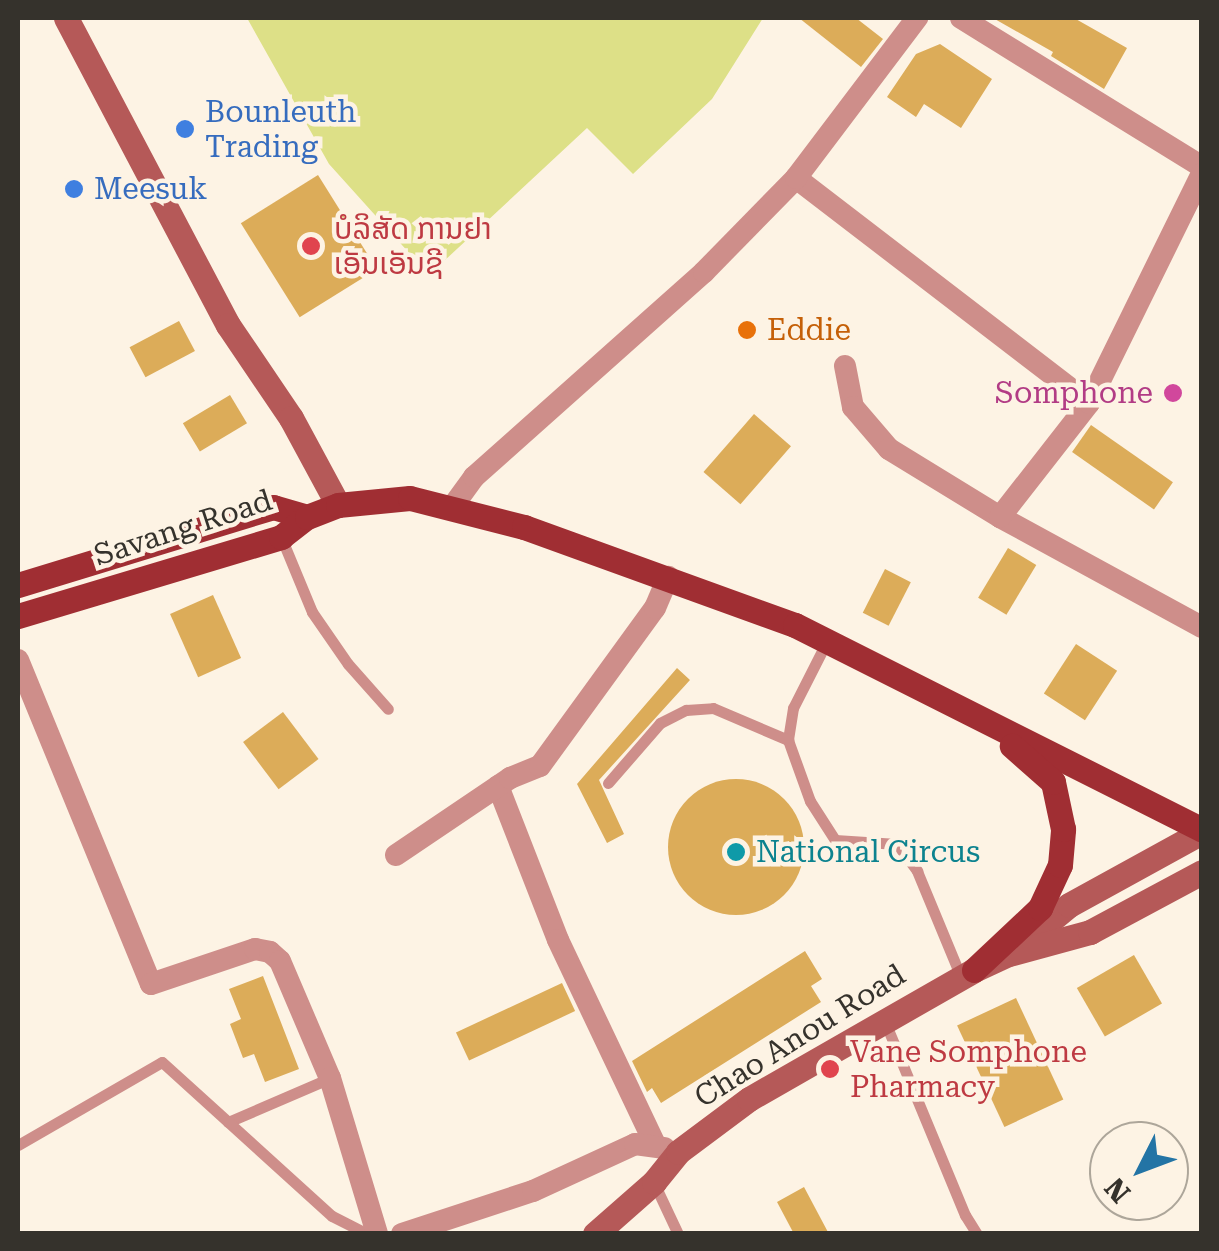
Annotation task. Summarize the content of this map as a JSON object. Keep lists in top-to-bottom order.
{
  "streets": {
    "main road": ["Savang Road"],
    "street": ["Chao Anou Road"]
  },
  "places": [
    "Bounleuth Trading",
    "Meesuk",
    "ບໍລິສັດ ການຢາ ເອັນເອັນຊີ",
    "Eddie",
    "Somphone",
    "National Circus",
    "Vane Somphone Pharmacy"
  ],
  "north": "bottom left"
}
